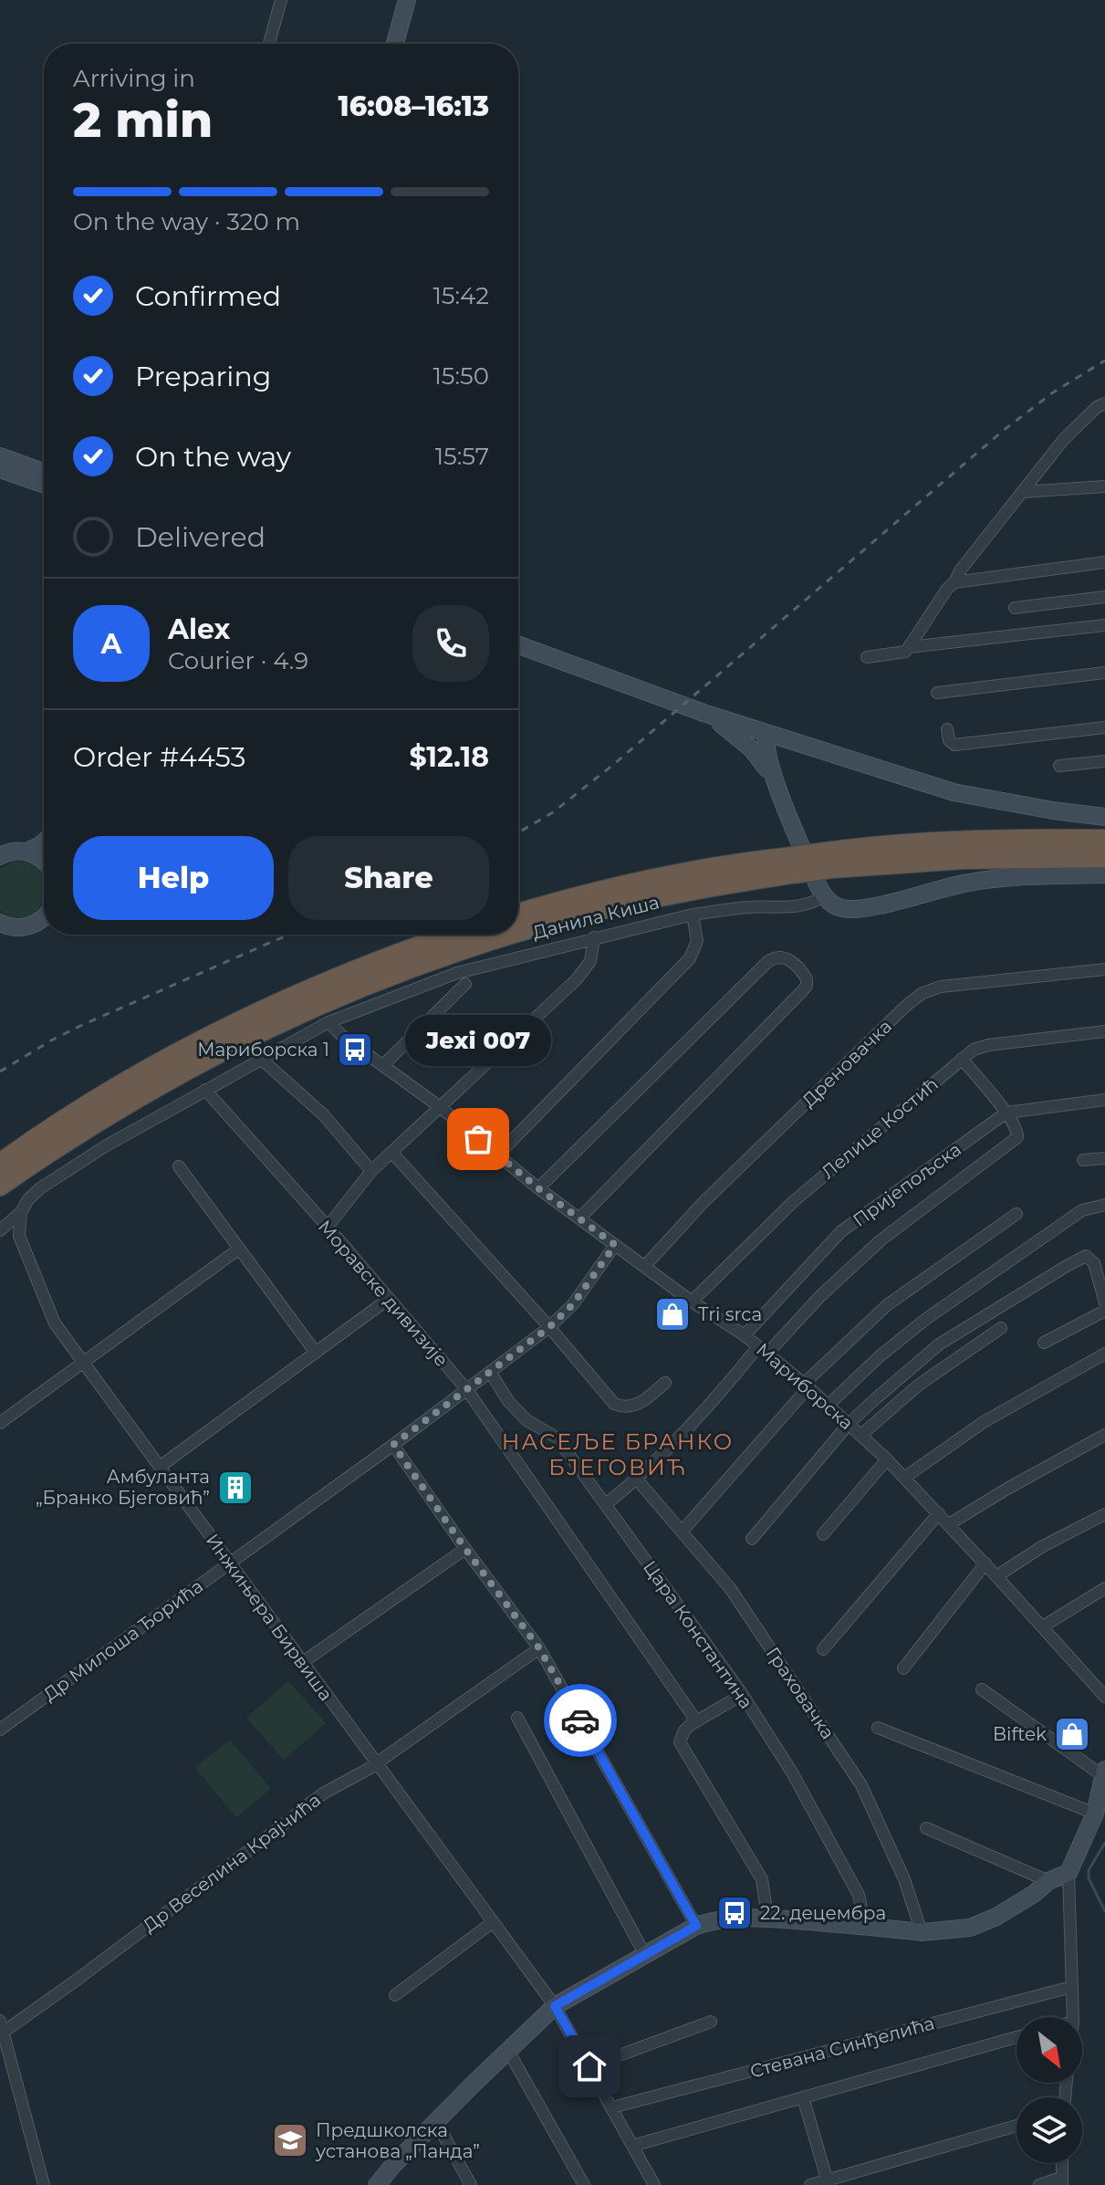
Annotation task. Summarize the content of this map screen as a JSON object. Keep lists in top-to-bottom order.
{
  "streets": {
    "street": [
      "Данила Киша",
      "Дреновачка",
      "Лелице Костић",
      "Пријепољска",
      "Моравске дивизије",
      "Мариборска",
      "Инжињера Бирвиша",
      "Цара Константина",
      "Др Милоша Ђорића",
      "Граховачка",
      "Др Веселина Крајчића",
      "Стевана Синђелића"
    ]
  },
  "crossings": [
    ["Данила Киша", "Моравске дивизије"],
    ["Данила Киша", "Мариборска"],
    ["Данила Киша", "Инжињера Бирвиша"],
    ["Дреновачка", "Мариборска"],
    ["Лелице Костић", "Мариборска"],
    ["Пријепољска", "Мариборска"],
    ["Моравске дивизије", "Др Милоша Ђорића"],
    ["Мариборска", "Др Милоша Ђорића"],
    ["Инжињера Бирвиша", "Др Милоша Ђорића"],
    ["Инжињера Бирвиша", "Др Веселина Крајчића"],
    ["Инжињера Бирвиша", "Стевана Синђелића"],
    ["Цара Константина", "Др Милоша Ђорића"]
  ],
  "districts": ["НАСЕЉЕ БРАНКО БЈЕГОВИЋ"],
  "places": {
    "bus stop": ["Мариборска 1", "22. децембра"],
    "other": ["Jexi 007"],
    "shop": ["Tri srca", "Biftek"],
    "building": ["Амбуланта „Бранко Бјеговић”"],
    "school or university": ["Предшколска установа „Панда”"]
  },
  "north": "bottom right",
  "page": {
    "heading": ["2 min", "Arriving in", "16:08–16:13"],
    "panel": [
      "Alex",
      "Courier · 4.9",
      "Order #4453",
      "$12.18"
    ],
    "bar": "On the way · 320 m",
    "list": [
      ["Confirmed", "15:42"],
      ["Preparing", "15:50"],
      ["On the way", "15:57"],
      "Delivered"
    ],
    "round": "A",
    "buttons": ["Help", "Share"],
    "bubble": "Jexi 007"
  }
}
